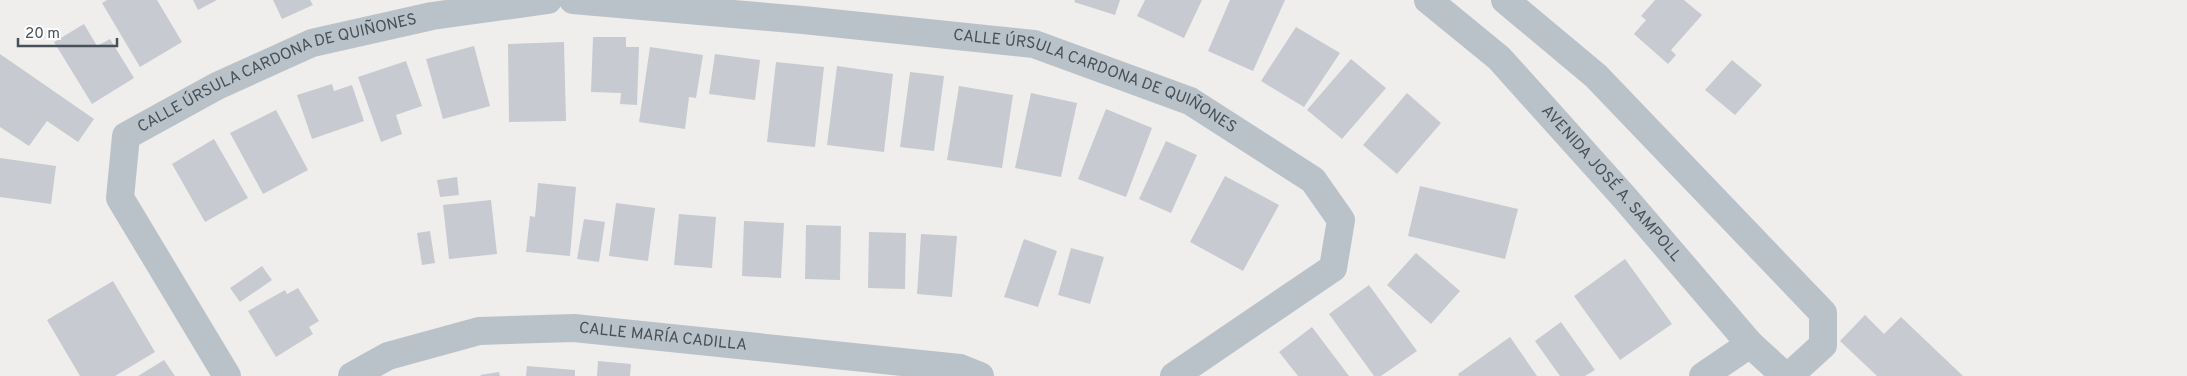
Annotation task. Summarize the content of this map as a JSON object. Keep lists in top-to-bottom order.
{
  "streets": {
    "street": ["CALLE ÚRSULA CARDONA DE QUIÑONES", "AVENIDA JOSÉ A. SAMPOLL", "CALLE MARÍA CADILLA"]
  },
  "scale_bar": "20 m"
}
